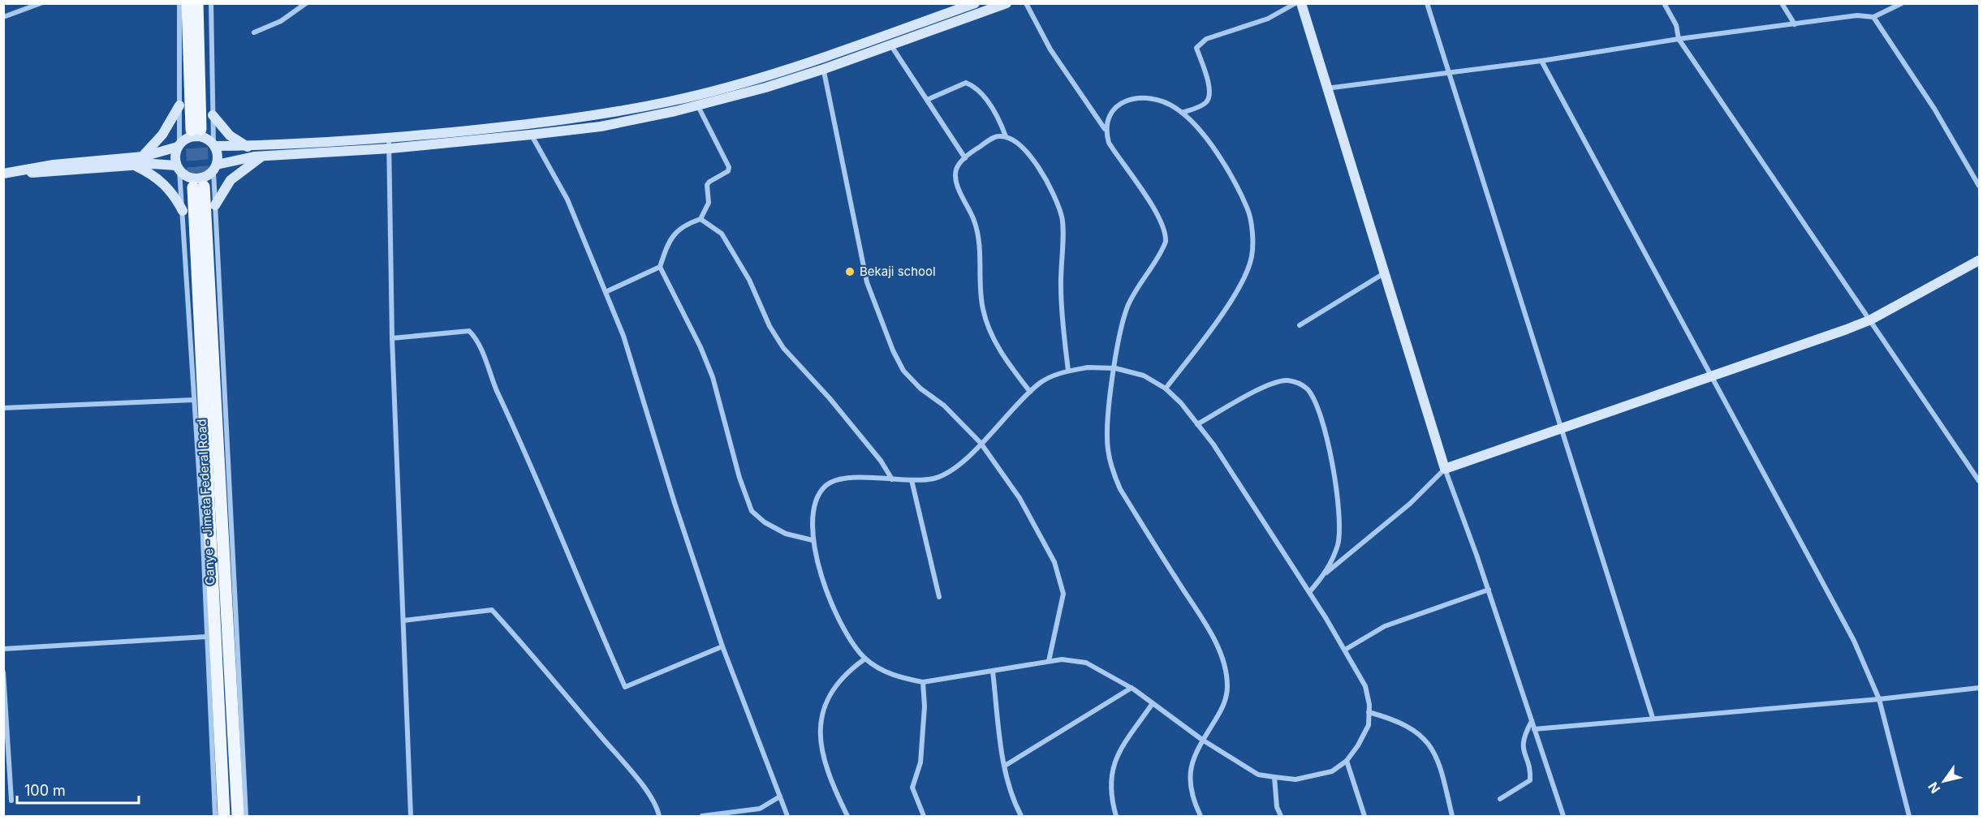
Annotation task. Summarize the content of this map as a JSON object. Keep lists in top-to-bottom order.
{
  "streets": {
    "main road": ["Ganye - Jimeta Federal Road"]
  },
  "places": ["Bekaji school"],
  "scale_bar": "100 m",
  "north": "bottom left"
}
